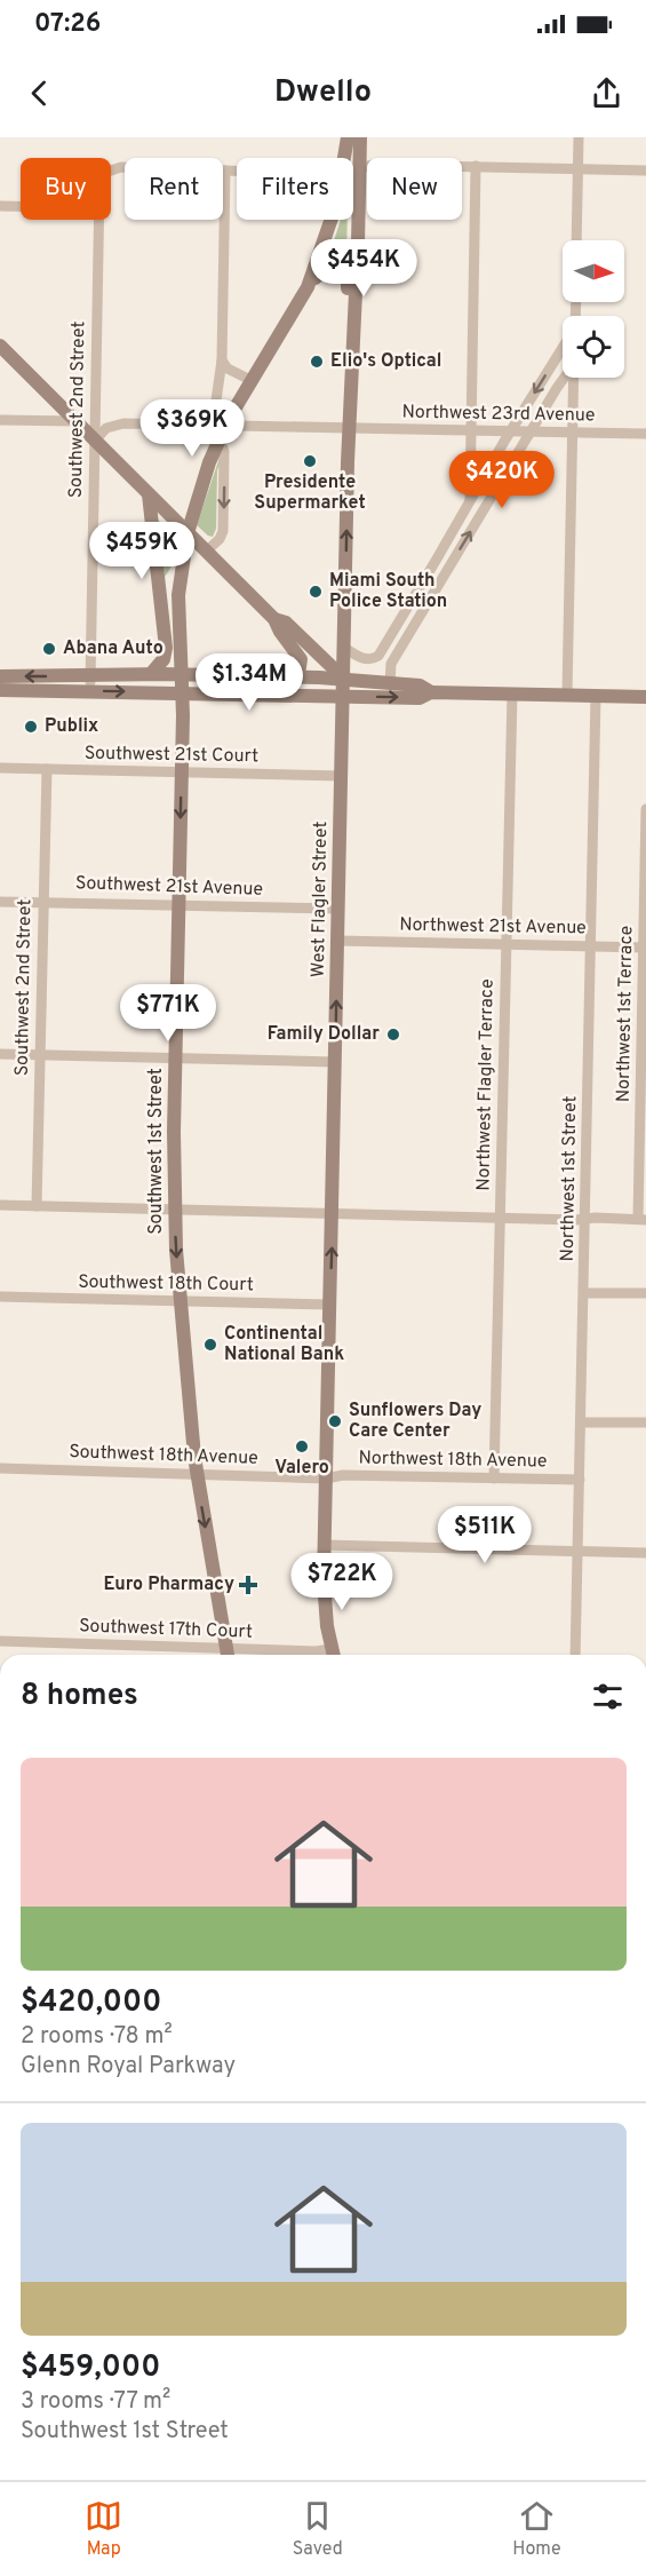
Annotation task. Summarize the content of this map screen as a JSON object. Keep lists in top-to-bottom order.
{
  "streets": {
    "main road": ["West Flagler Street", "Southwest 1st Street"],
    "street": [
      "Southwest 2nd Street",
      "Northwest 23rd Avenue",
      "Southwest 21st Court",
      "Southwest 21st Avenue",
      "Northwest 21st Avenue",
      "Northwest 1st Terrace",
      "Northwest Flagler Terrace",
      "Northwest 1st Street",
      "Southwest 18th Court",
      "Southwest 18th Avenue",
      "Northwest 18th Avenue",
      "Southwest 17th Court"
    ]
  },
  "crossings": [
    ["Southwest 2nd Street", "Northwest 23rd Avenue"],
    ["Southwest 2nd Street", "Southwest 21st Court"],
    ["Southwest 2nd Street", "Southwest 21st Avenue"],
    ["Northwest 23rd Avenue", "West Flagler Street"],
    ["Northwest 23rd Avenue", "Southwest 1st Street"],
    ["Southwest 21st Court", "West Flagler Street"],
    ["Southwest 21st Court", "Southwest 1st Street"],
    ["Southwest 21st Avenue", "West Flagler Street"],
    ["Southwest 21st Avenue", "Southwest 1st Street"],
    ["West Flagler Street", "Northwest 21st Avenue"],
    ["West Flagler Street", "Southwest 18th Court"],
    ["West Flagler Street", "Southwest 18th Avenue"],
    ["West Flagler Street", "Northwest 18th Avenue"],
    ["West Flagler Street", "Southwest 17th Court"],
    ["Northwest 21st Avenue", "Northwest 1st Terrace"],
    ["Northwest 21st Avenue", "Northwest Flagler Terrace"],
    ["Northwest 21st Avenue", "Northwest 1st Street"],
    ["Northwest Flagler Terrace", "Northwest 18th Avenue"],
    ["Southwest 1st Street", "Southwest 18th Court"],
    ["Southwest 1st Street", "Southwest 18th Avenue"],
    ["Southwest 1st Street", "Southwest 17th Court"],
    ["Northwest 1st Street", "Northwest 18th Avenue"],
    ["Southwest 18th Avenue", "Northwest 18th Avenue"]
  ],
  "places": {
    "other": [
      "Elio's Optical",
      "Presidente Supermarket",
      "Miami South Police Station",
      "Abana Auto",
      "Publix",
      "Family Dollar",
      "Continental National Bank",
      "Sunflowers Day Care Center",
      "Valero"
    ],
    "health": ["Euro Pharmacy"]
  },
  "north": "right",
  "page": {
    "status": "07:26",
    "header": "Dwello",
    "chip": [
      "Buy",
      "Rent",
      "Filters",
      "New"
    ],
    "price": [
      "$454K",
      "$369K",
      "$420K",
      "$459K",
      "$1.34M",
      "$771K",
      "$511K",
      "$722K"
    ],
    "heading": "8 homes",
    "list": [
      {
        "name": "$420,000",
        "note": "2 rooms · 78 m² · Glenn Royal Parkway"
      },
      {
        "name": "$459,000",
        "note": "3 rooms · 77 m² · Southwest 1st Street"
      }
    ],
    "tabs": ["Map", "Saved", "Home"]
  }
}
